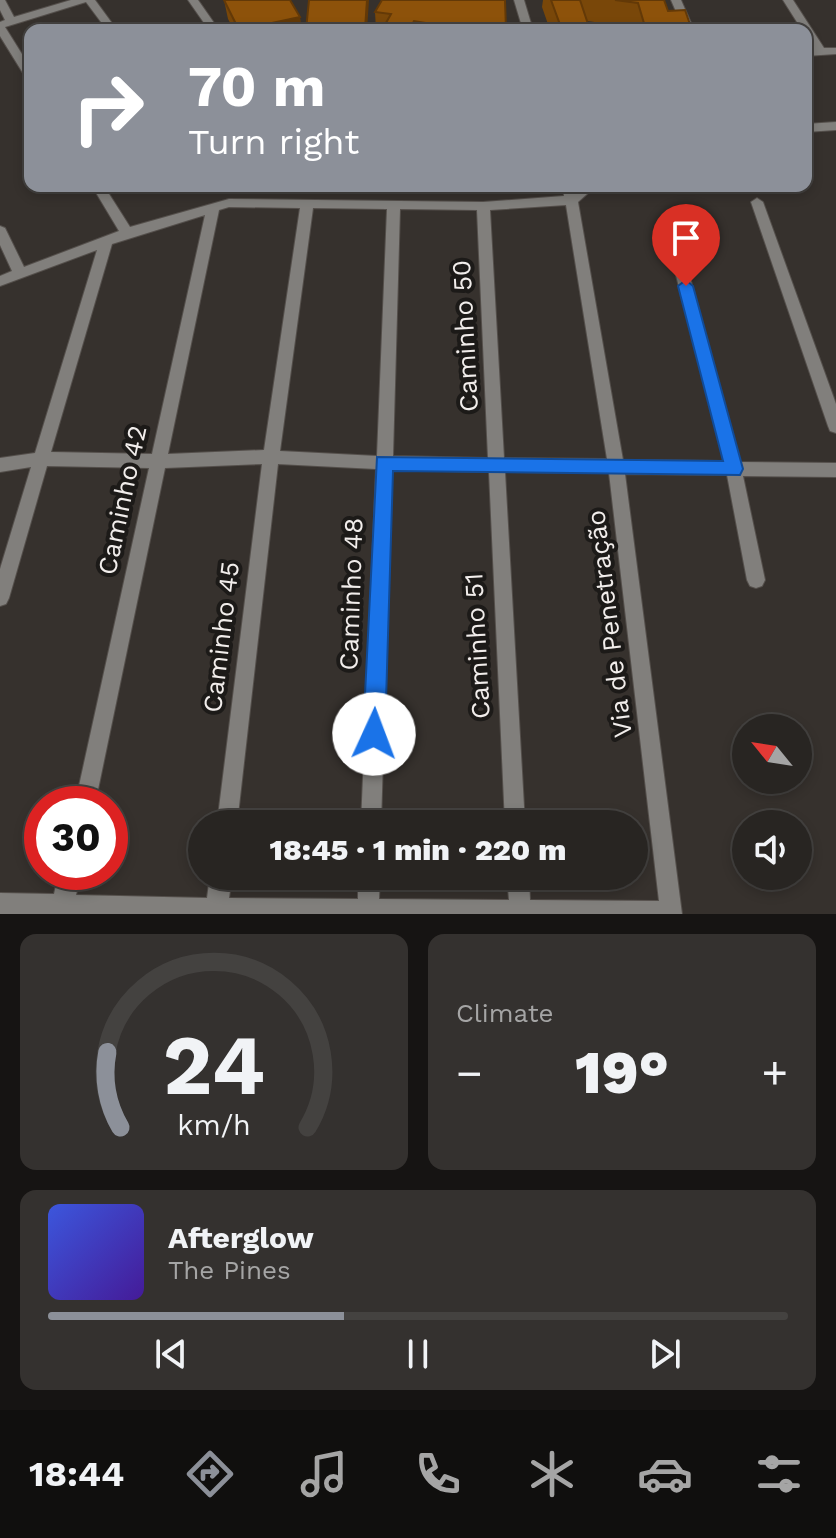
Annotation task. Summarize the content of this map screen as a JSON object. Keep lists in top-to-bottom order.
{
  "streets": {
    "street": [
      "Caminho 50",
      "Caminho 42",
      "Caminho 48",
      "Via de Penetração",
      "Caminho 45",
      "Caminho 51"
    ]
  },
  "crossings": [
    ["Caminho 50", "Caminho 51"]
  ],
  "north": "top left",
  "page": {
    "turn": ["70 m", "Turn right"],
    "limit": "30",
    "trip": "18:45 · 1 min · 220 m",
    "tile": "Climate",
    "heat": ["−", "19°", "+"],
    "song": ["Afterglow", "The Pines"],
    "tabs": "18:44",
    "gauge": ["24", "km/h"]
  }
}
